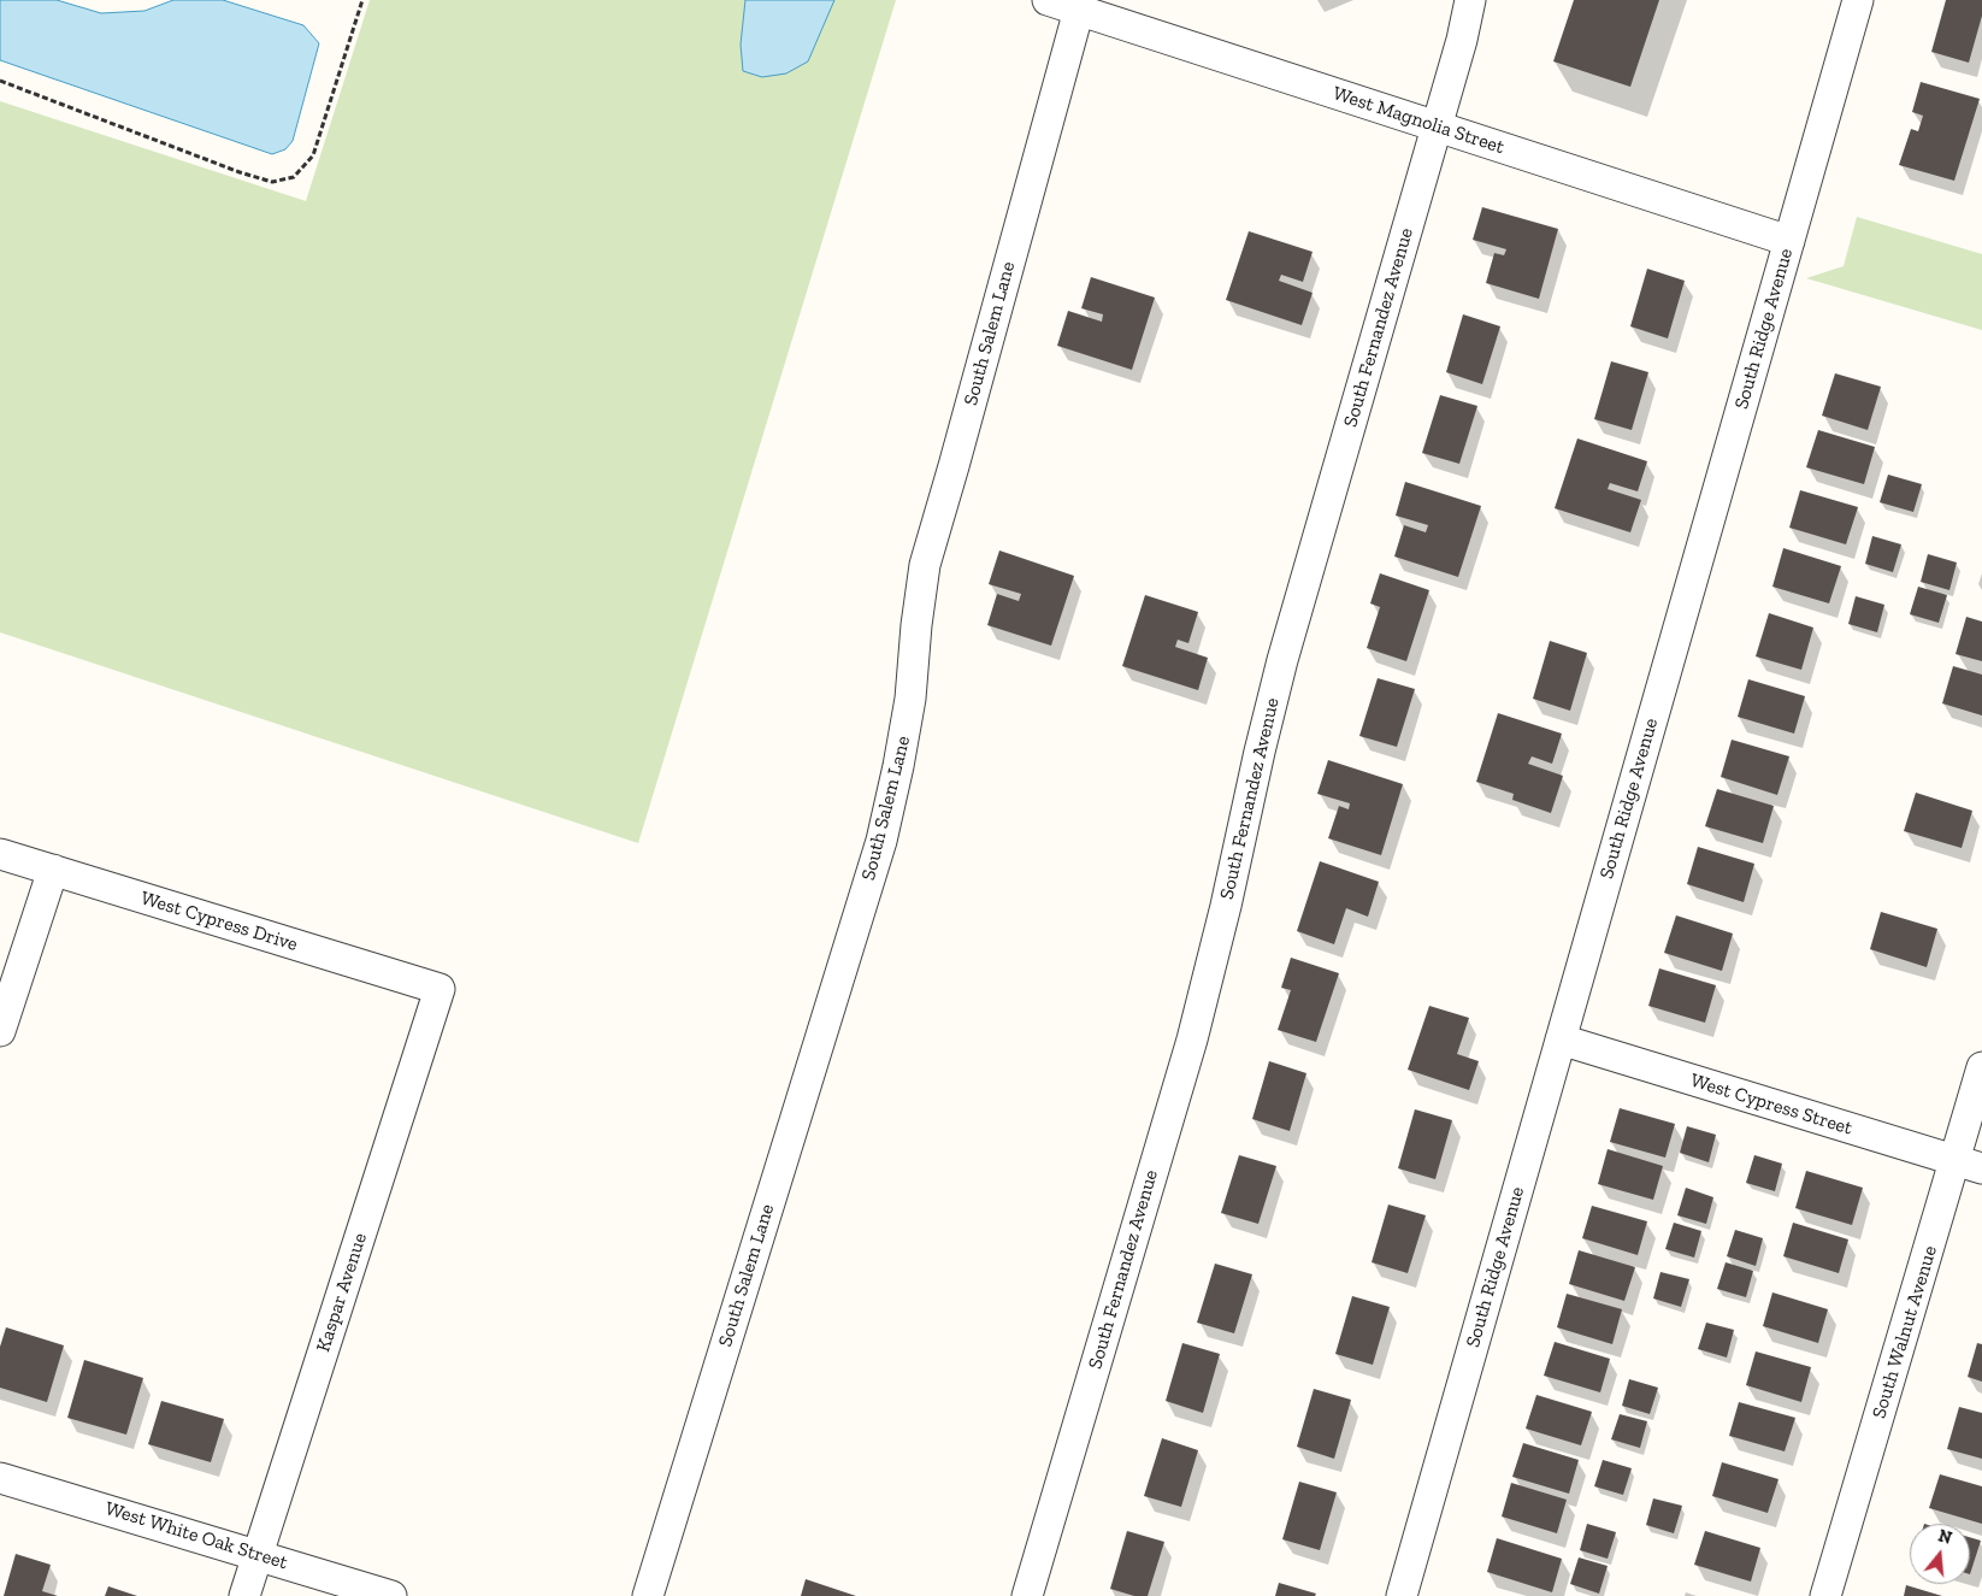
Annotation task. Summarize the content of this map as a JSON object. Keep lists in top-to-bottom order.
{
  "streets": {
    "street": [
      "West Magnolia Street",
      "South Fernandez Avenue",
      "South Ridge Avenue",
      "South Salem Lane",
      "West Cypress Drive",
      "West Cypress Street",
      "Kaspar Avenue",
      "South Walnut Avenue",
      "West White Oak Street"
    ]
  },
  "crossings": [
    ["West Magnolia Street", "South Fernandez Avenue"],
    ["West Magnolia Street", "South Ridge Avenue"],
    ["West Magnolia Street", "South Salem Lane"],
    ["South Ridge Avenue", "West Cypress Street"],
    ["West Cypress Drive", "Kaspar Avenue"],
    ["West Cypress Street", "South Walnut Avenue"],
    ["Kaspar Avenue", "West White Oak Street"]
  ],
  "north": "top"
}
